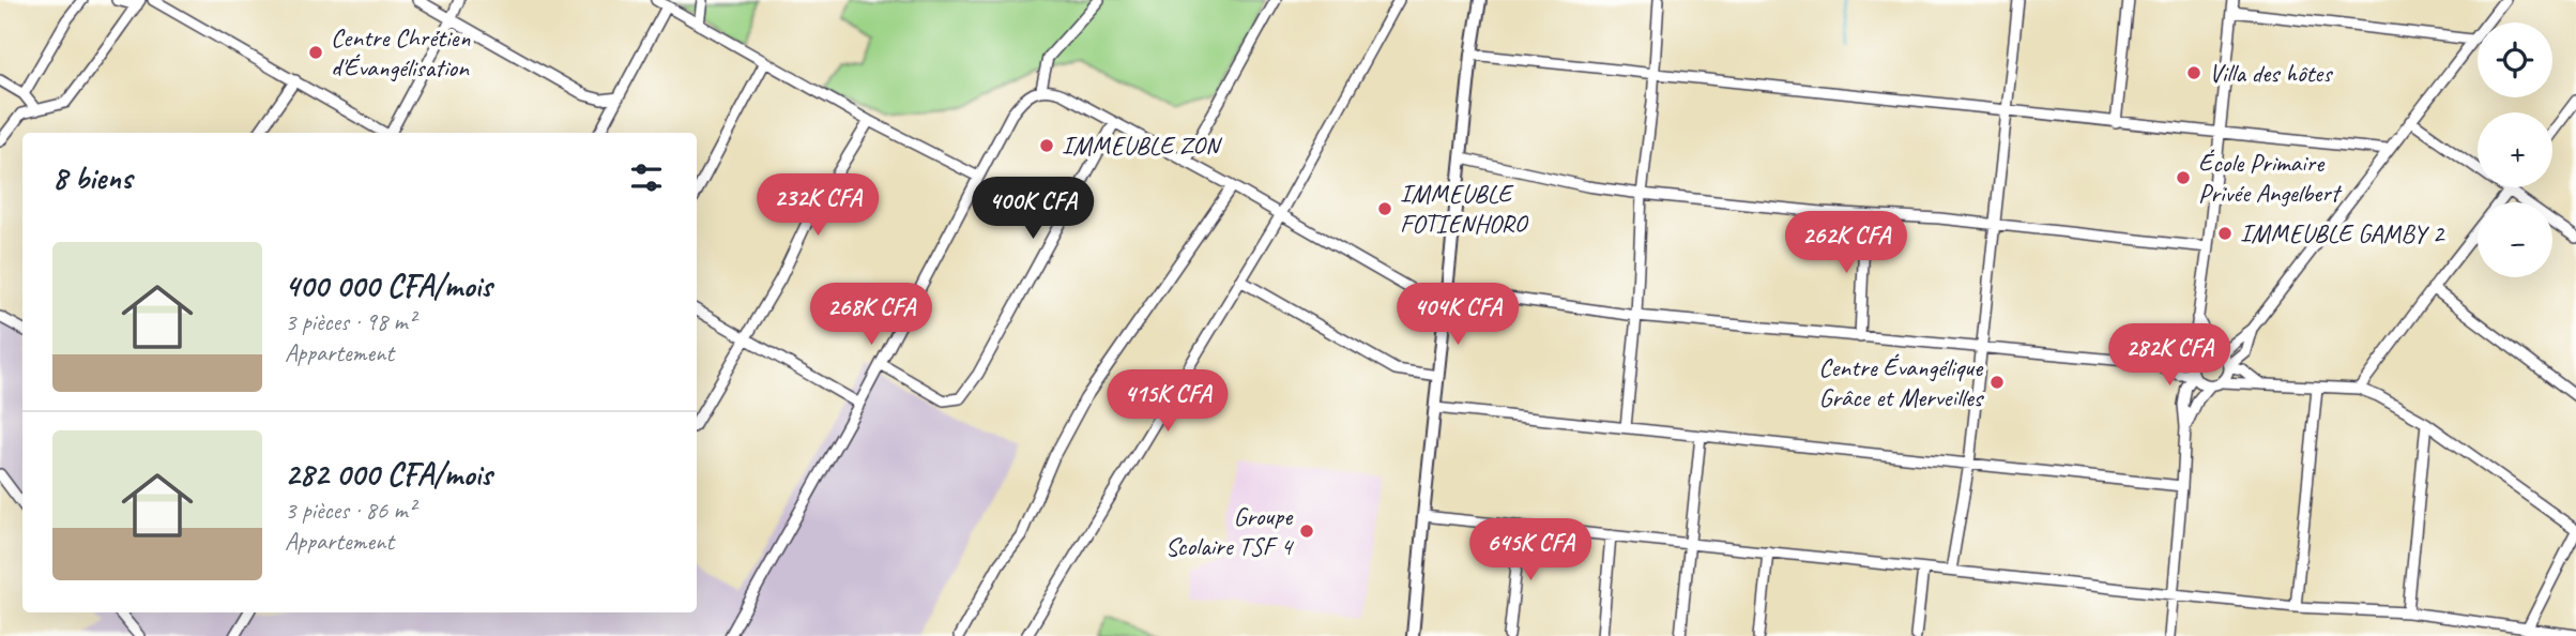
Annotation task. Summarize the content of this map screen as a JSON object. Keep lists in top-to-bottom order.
{
  "places": [
    "Centre Chrétien d'Évangélisation",
    "Villa des hôtes",
    "IMMEUBLE ZON",
    "École Primaire Privée Angelbert",
    "IMMEUBLE FOTIENHORO",
    "IMMEUBLE GAMBY 2",
    "Centre Évangélique Grâce et Merveilles",
    "Groupe Scolaire TSF 4"
  ],
  "page": {
    "map_buttons": ["+", "−"],
    "heading": "8 biens",
    "price": [
      "232K CFA",
      "400K CFA",
      "262K CFA",
      "268K CFA",
      "404K CFA",
      "282K CFA",
      "415K CFA",
      "645K CFA"
    ],
    "list": [
      {
        "name": "400 000 CFA/mois",
        "note": "3 pièces · 98 m² · Appartement"
      },
      {
        "name": "282 000 CFA/mois",
        "note": "3 pièces · 86 m² · Appartement"
      }
    ]
  }
}
